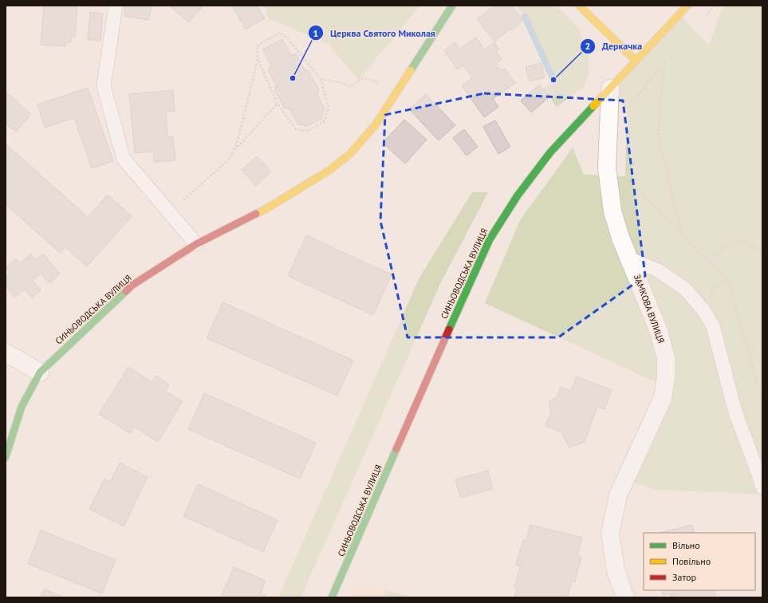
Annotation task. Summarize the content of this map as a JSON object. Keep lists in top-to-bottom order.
{
  "streets": {
    "street": ["СИНЬОВОДСЬКА ВУЛИЦЯ", "ЗАМКОВА ВУЛИЦЯ"]
  },
  "crossings": [
    ["СИНЬОВОДСЬКА ВУЛИЦЯ", "ЗАМКОВА ВУЛИЦЯ"]
  ],
  "places": ["Церква Святого Миколая", "Деркачка"],
  "legend": ["Вільно", "Повільно", "Затор"]
}
